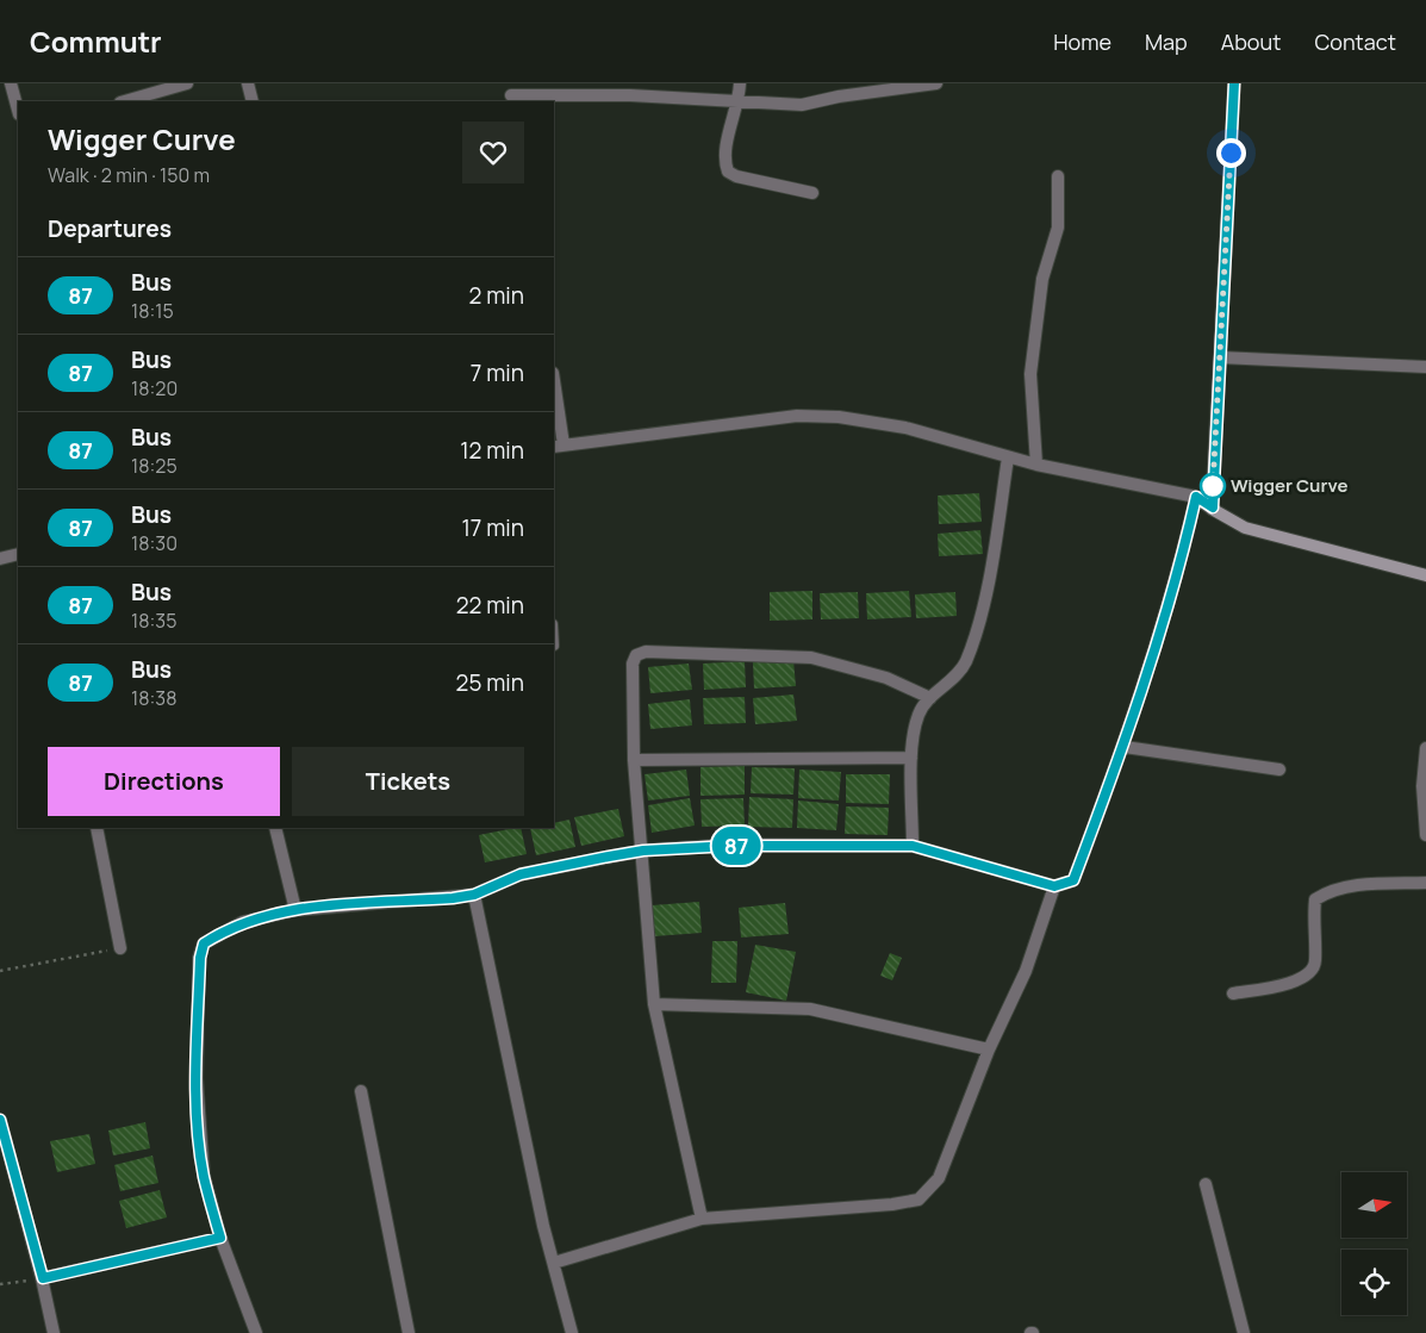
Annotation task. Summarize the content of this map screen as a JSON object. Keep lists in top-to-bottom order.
{
  "places": ["Wigger Curve"],
  "lines": ["bus line 87"],
  "north": "right",
  "page": {
    "header": "Commutr",
    "nav": [
      "Home",
      "Map",
      "About",
      "Contact"
    ],
    "on_map": "87",
    "heading": [
      ["Wigger Curve", "Walk · 2 min · 150 m"],
      "Departures"
    ],
    "list": [
      {
        "mark": "87",
        "name": "Bus",
        "note": "18:15",
        "value": "2 min"
      },
      {
        "mark": "87",
        "name": "Bus",
        "note": "18:20",
        "value": "7 min"
      },
      {
        "mark": "87",
        "name": "Bus",
        "note": "18:25",
        "value": "12 min"
      },
      {
        "mark": "87",
        "name": "Bus",
        "note": "18:30",
        "value": "17 min"
      },
      {
        "mark": "87",
        "name": "Bus",
        "note": "18:35",
        "value": "22 min"
      },
      {
        "mark": "87",
        "name": "Bus",
        "note": "18:38",
        "value": "25 min"
      }
    ],
    "buttons": ["Directions", "Tickets"]
  }
}
